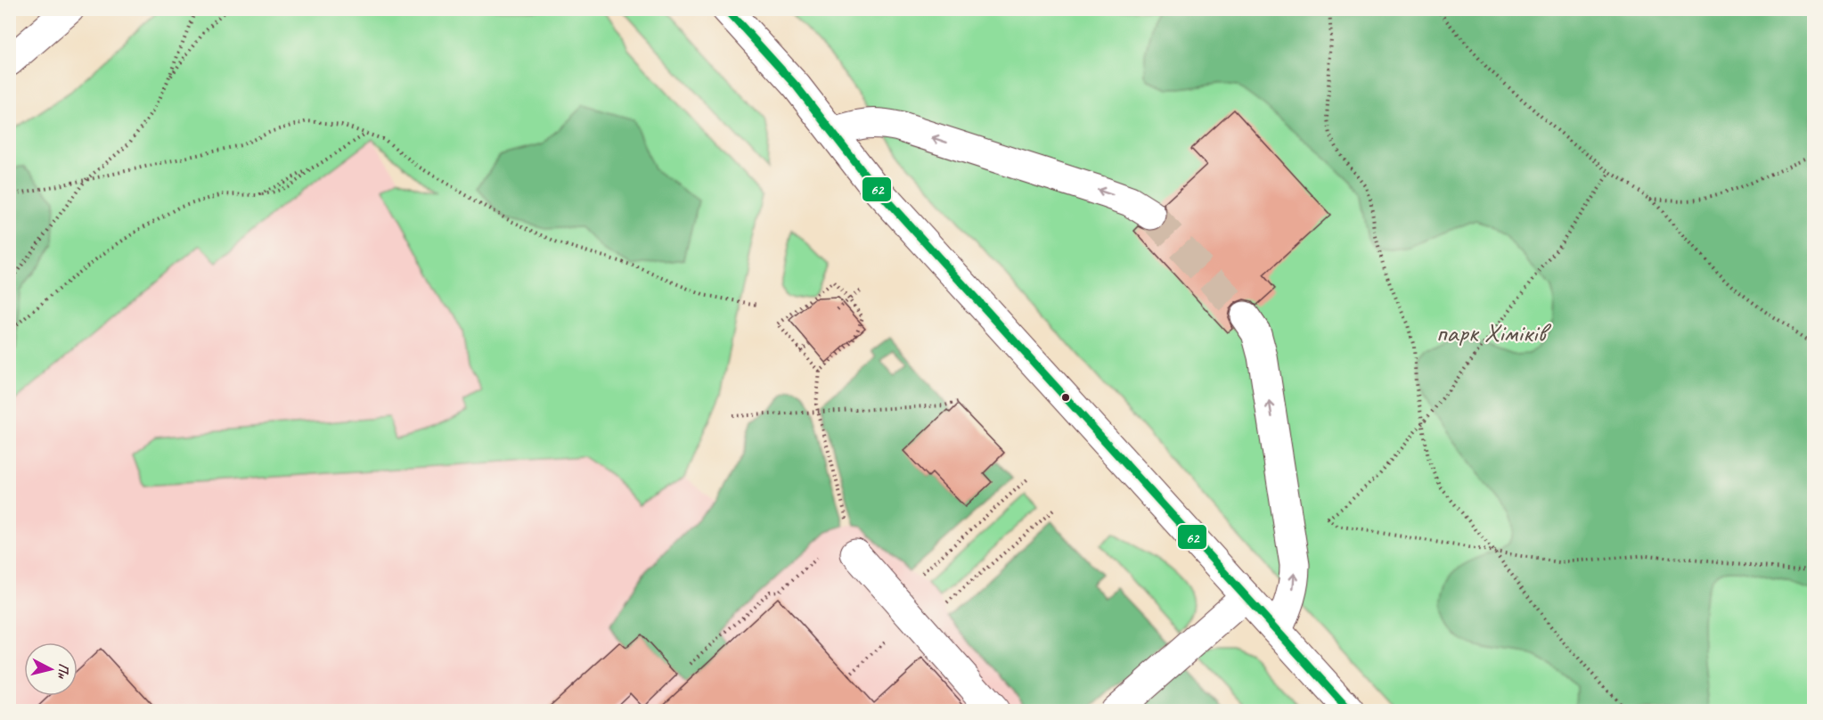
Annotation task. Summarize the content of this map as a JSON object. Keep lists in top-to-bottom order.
{
  "parks": ["парк Хіміків"],
  "lines": ["transit line 62"],
  "north": "right"
}
